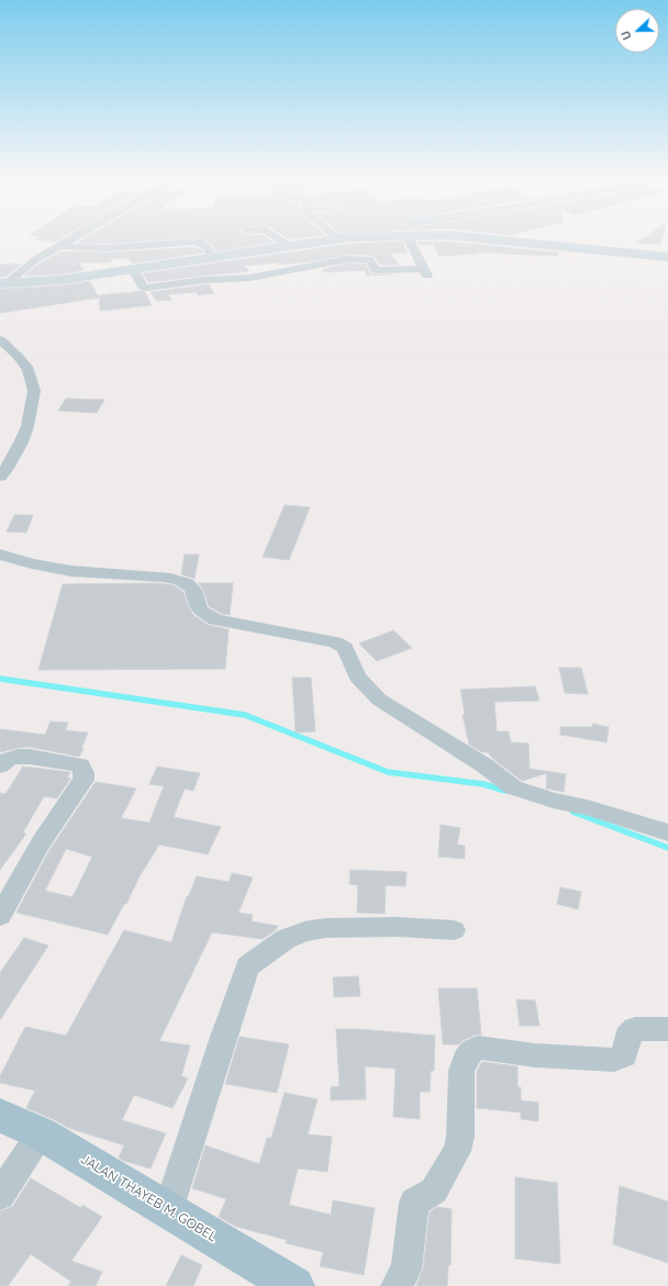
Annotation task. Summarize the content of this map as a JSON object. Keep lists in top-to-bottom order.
{
  "streets": {
    "main road": ["JALAN THAYEB M. GOBEL"]
  },
  "north": "left"
}
